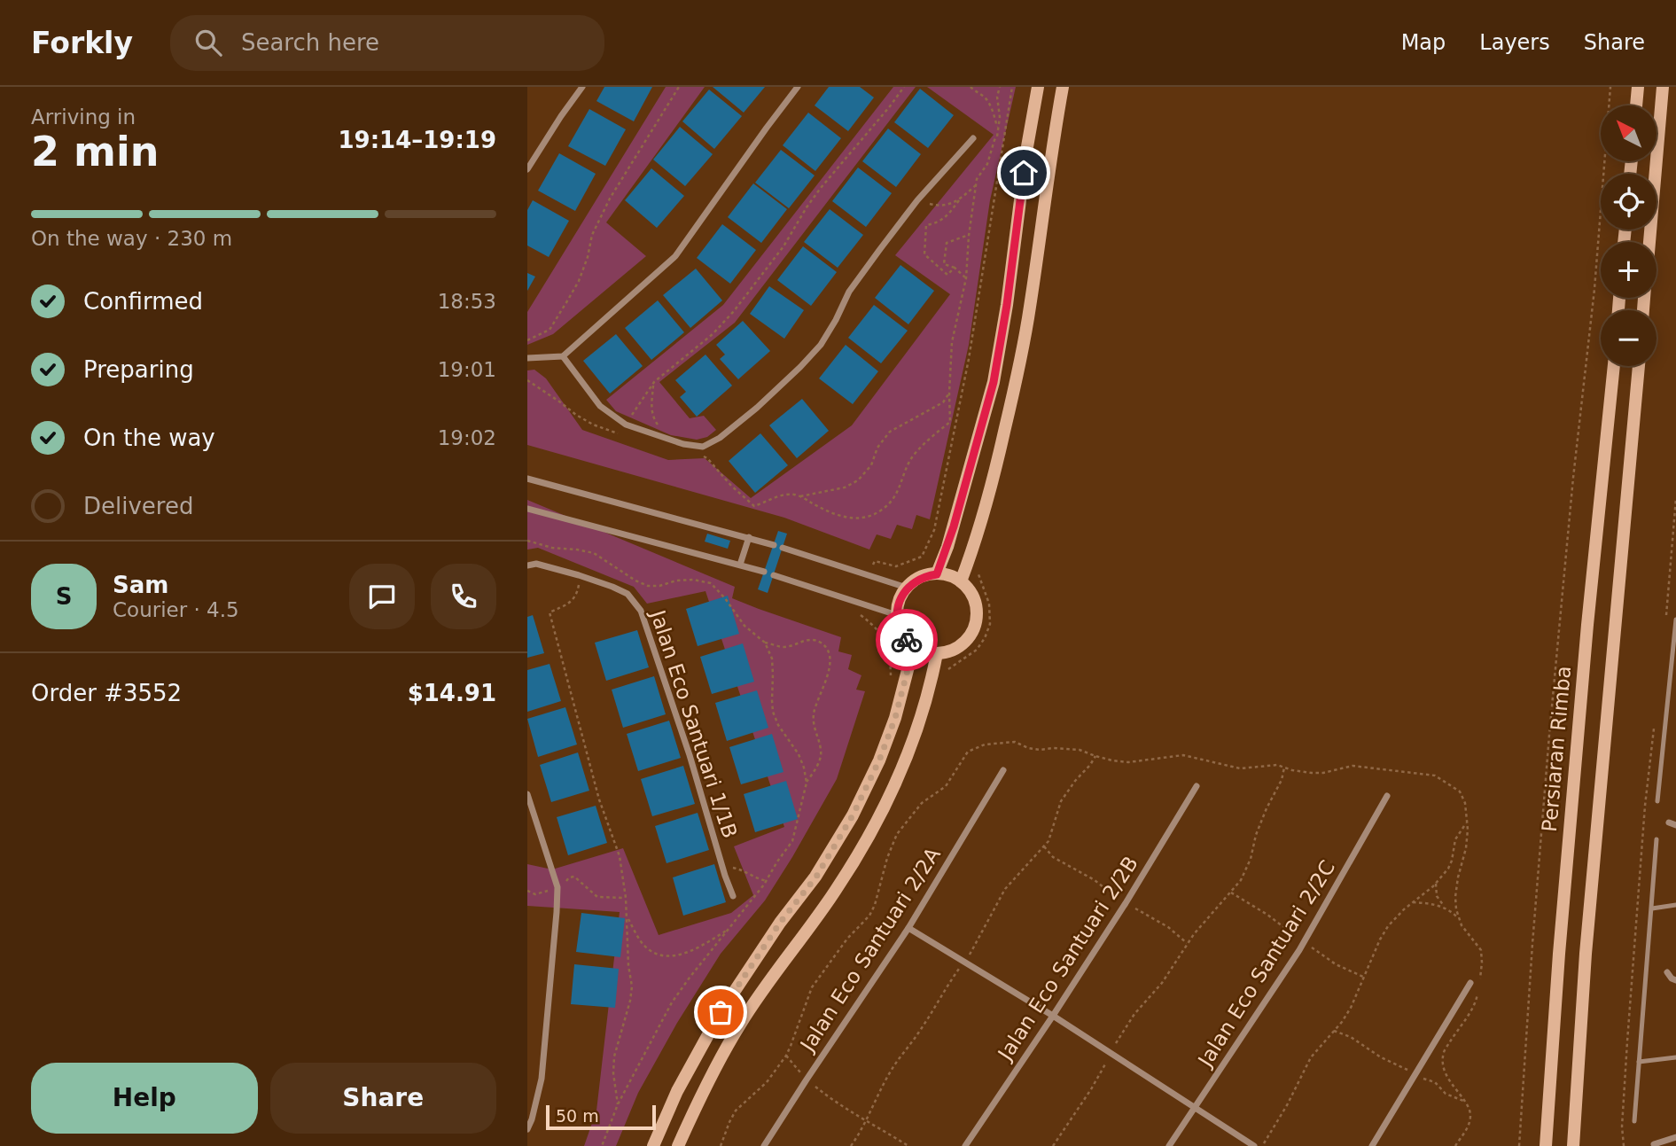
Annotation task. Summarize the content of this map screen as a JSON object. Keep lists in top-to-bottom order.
{
  "streets": {
    "street": [
      "Jalan Eco Santuari 1/1B",
      "Persiaran Rimba",
      "Jalan Eco Santuari 2/2A",
      "Jalan Eco Santuari 2/2B",
      "Jalan Eco Santuari 2/2C"
    ]
  },
  "scale_bar": "50 m",
  "north": "top left",
  "page": {
    "header": "Forkly",
    "search": "Search here",
    "nav": ["Map", "Layers", "Share"],
    "heading": ["2 min", "Arriving in", "19:14–19:19"],
    "panel": [
      "Sam",
      "Courier · 4.5",
      "Order #3552",
      "$14.91"
    ],
    "map_buttons": ["+", "−"],
    "bar": "On the way · 230 m",
    "list": [
      ["Confirmed", "18:53"],
      ["Preparing", "19:01"],
      ["On the way", "19:02"],
      "Delivered"
    ],
    "round": "S",
    "buttons": ["Help", "Share"],
    "scale": "50 m"
  }
}
